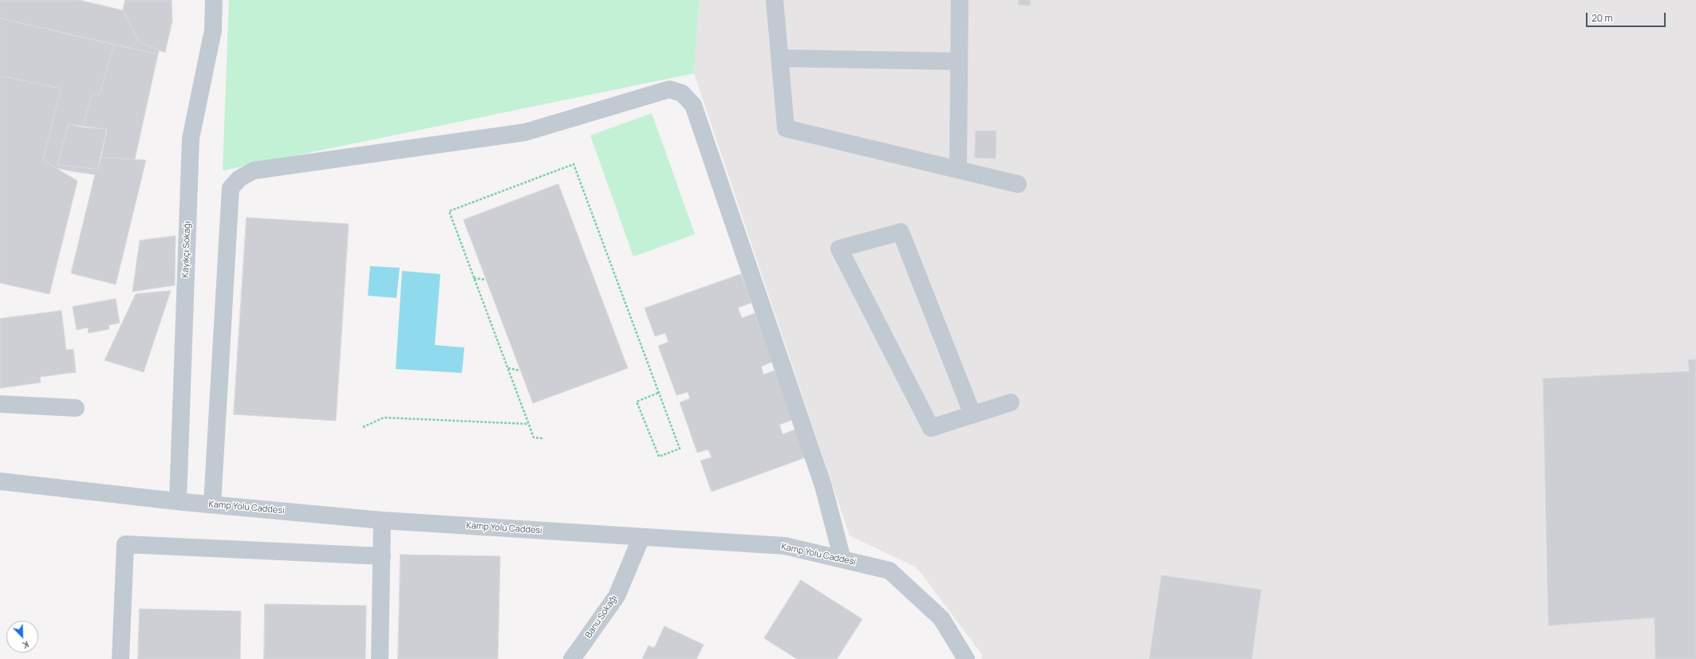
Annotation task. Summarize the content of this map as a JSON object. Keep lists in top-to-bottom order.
{
  "streets": {
    "street": ["Kayıkçı Sokağı", "Kamp Yolu Caddesi", "Banu Sokağı"]
  },
  "crossings": [
    ["Kayıkçı Sokağı", "Kamp Yolu Caddesi"],
    ["Kamp Yolu Caddesi", "Banu Sokağı"]
  ],
  "scale_bar": "20 m",
  "north": "bottom right"
}
